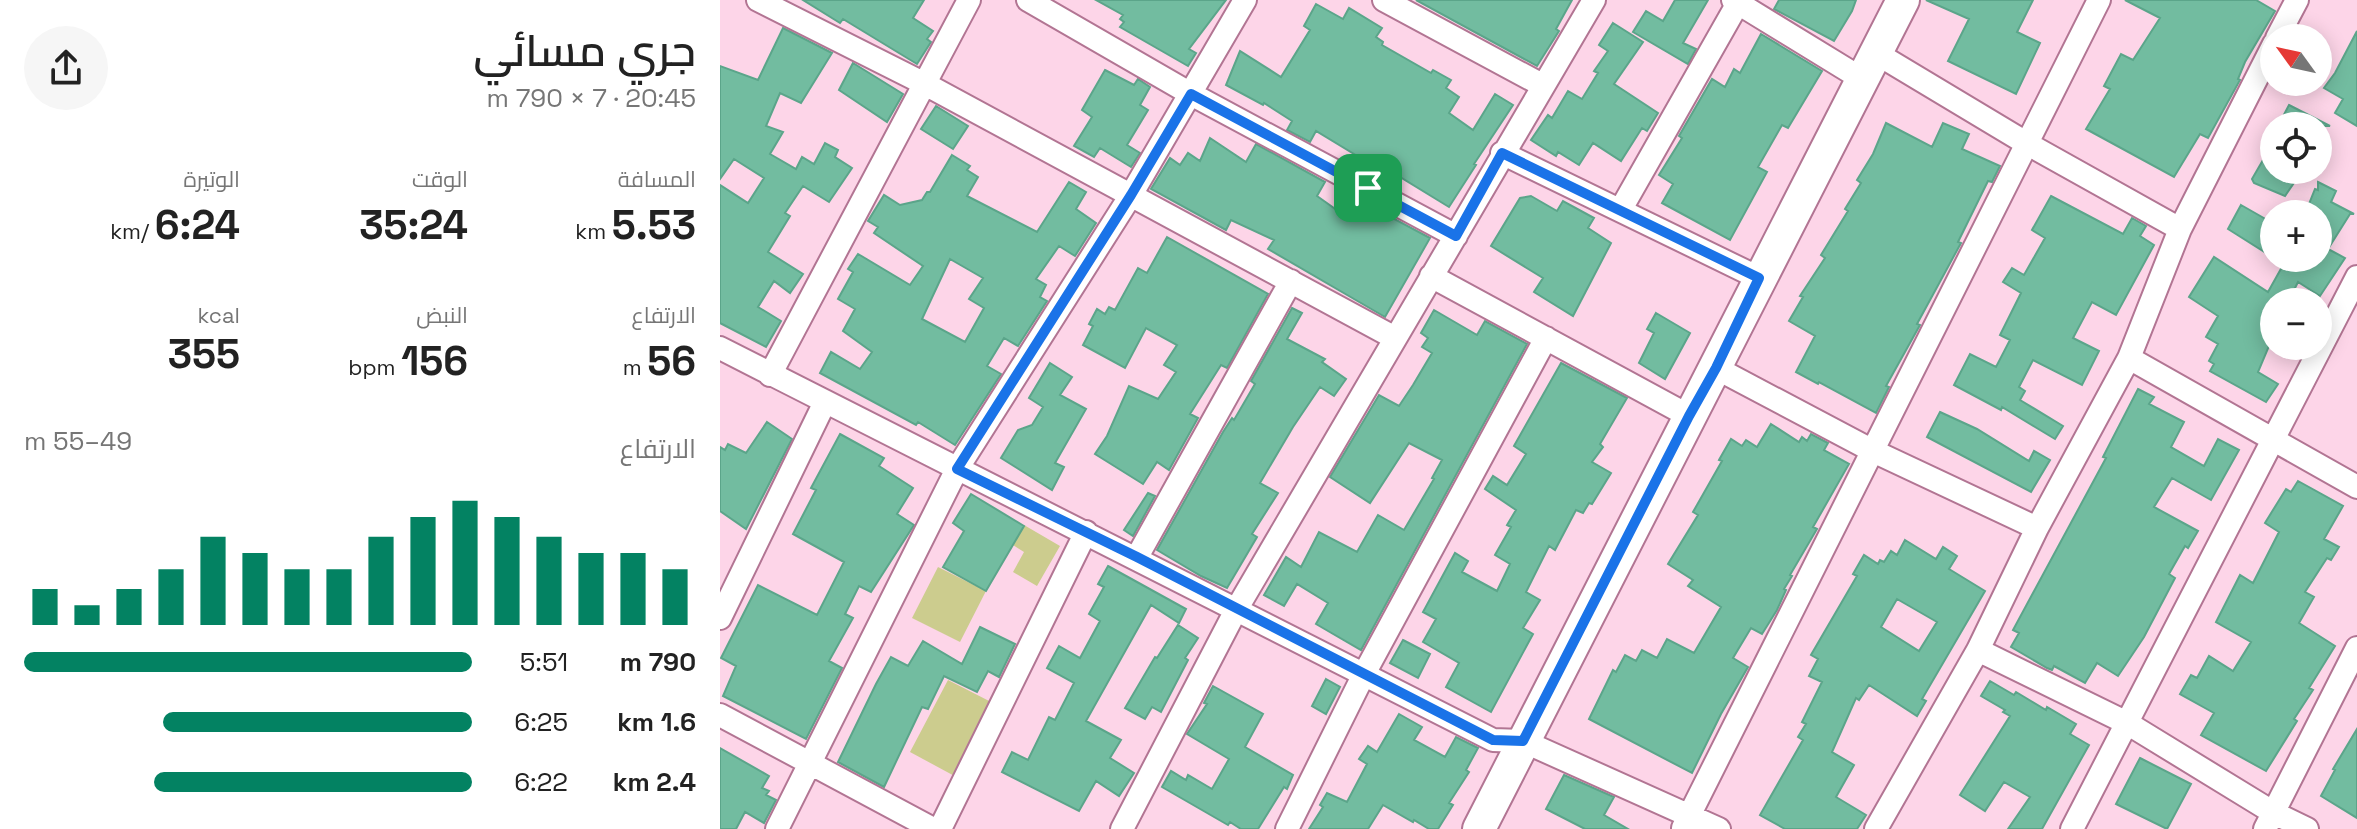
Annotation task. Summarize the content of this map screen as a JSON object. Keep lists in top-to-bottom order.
{
  "north": "top left",
  "page": {
    "heading": ["جري مسائي", "20:45 · 7 × 790 m"],
    "map_buttons": ["+", "−"],
    "stats": [
      ["المسافة", "5.53 km"],
      ["الوقت", "35:24"],
      ["الوتيرة", "6:24 /km"],
      ["الارتفاع", "56 m"],
      ["النبض", "156 bpm"],
      ["kcal", "355"]
    ],
    "chart": ["الارتفاع", "49–55 m"],
    "list": [
      {
        "name": "790 m",
        "note": "5:51"
      },
      {
        "name": "1.6 km",
        "note": "6:25"
      },
      {
        "name": "2.4 km",
        "note": "6:22"
      }
    ]
  }
}
